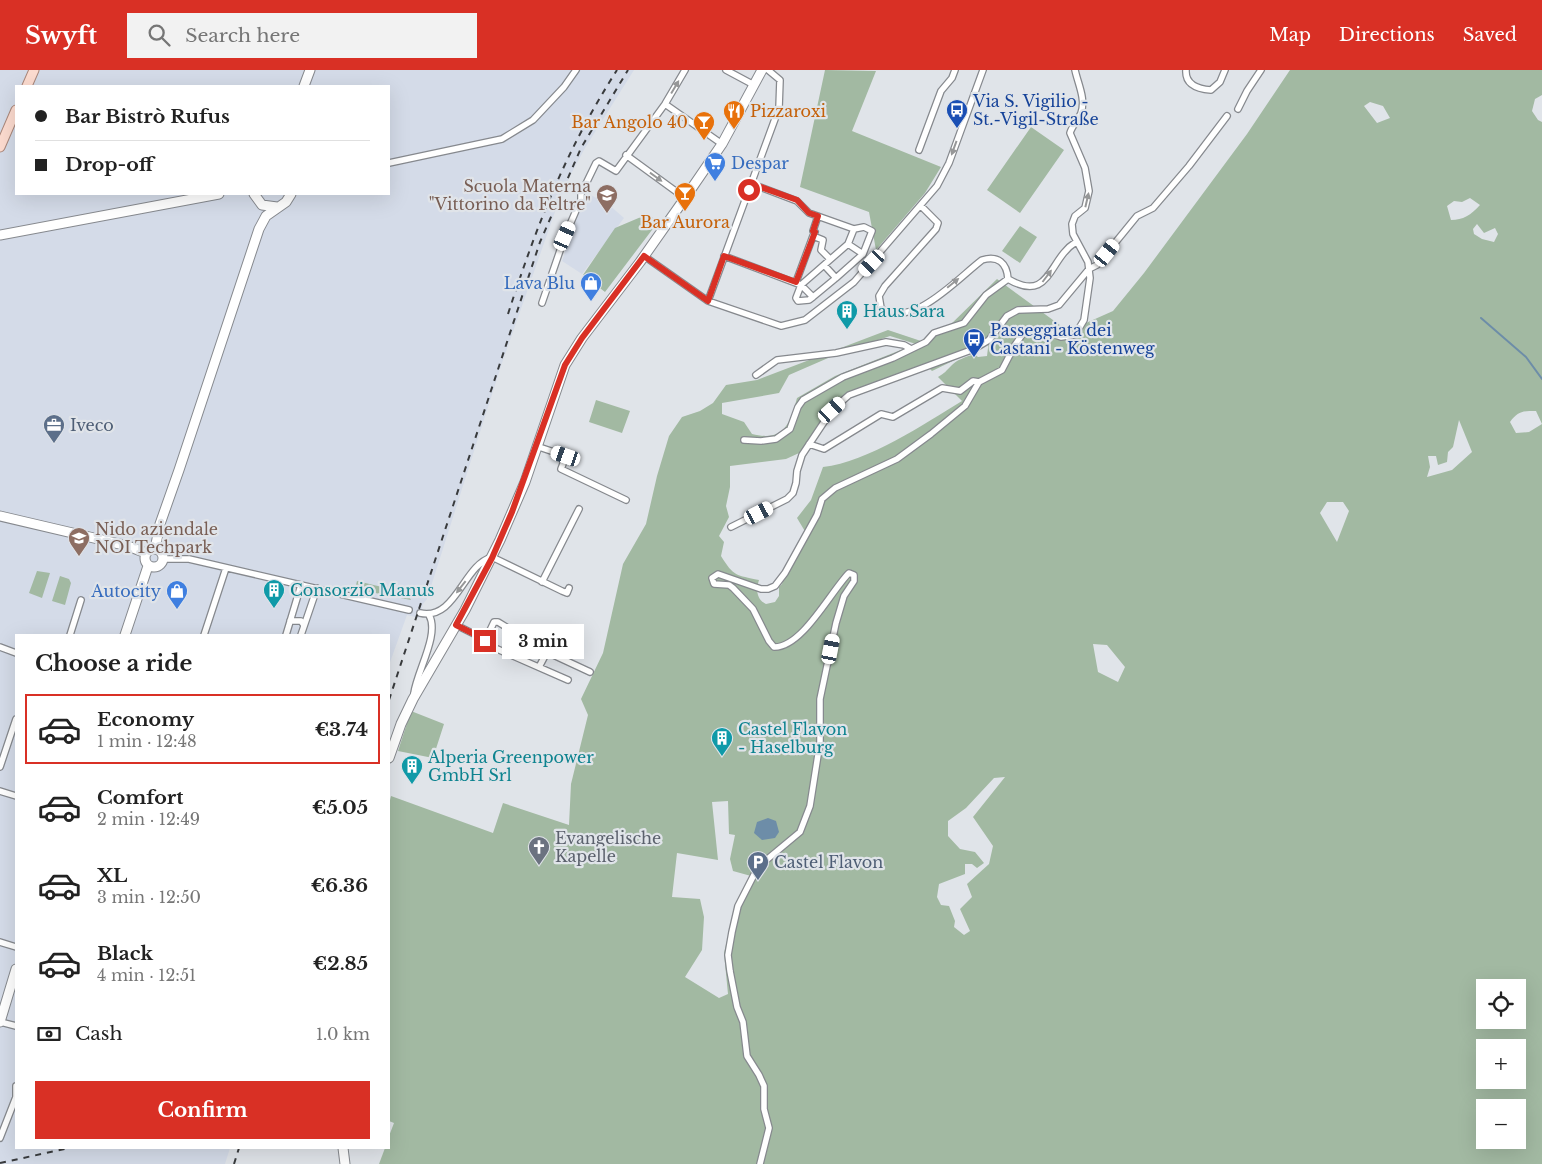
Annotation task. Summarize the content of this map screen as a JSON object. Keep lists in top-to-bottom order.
{
  "places": {
    "bus stop": ["Via S. Vigilio - St.-Vigil-Straße", "Passeggiata dei Castani - Köstenweg"],
    "restaurant": ["Pizzaroxi"],
    "bar": ["Bar Angolo 40", "Bar Aurora"],
    "supermarket": ["Despar"],
    "school or university": ["Scuola Materna \"Vittorino da Feltre\"", "Nido aziendale NOI Techpark"],
    "shop": ["Lava Blu", "Autocity"],
    "building": [
      "Haus Sara",
      "Consorzio Manus",
      "Castel Flavon - Haselburg",
      "Alperia Greenpower GmbH Srl"
    ],
    "office": ["Iveco"],
    "church": ["Evangelische Kapelle"],
    "parking": ["Castel Flavon"]
  },
  "page": {
    "header": "Swyft",
    "search": "Search here",
    "nav": ["Map", "Directions", "Saved"],
    "banner": ["Bar Bistrò Rufus", "Drop-off"],
    "bubble": "3 min",
    "heading": "Choose a ride",
    "list": [
      {
        "name": "Economy",
        "note": "1 min · 12:48",
        "value": "€3.74"
      },
      {
        "name": "Comfort",
        "note": "2 min · 12:49",
        "value": "€5.05"
      },
      {
        "name": "XL",
        "note": "3 min · 12:50",
        "value": "€6.36"
      },
      {
        "name": "Black",
        "note": "4 min · 12:51",
        "value": "€2.85"
      }
    ],
    "map_buttons": ["+", "−"],
    "pay": ["Cash", "1.0 km"],
    "buttons": "Confirm"
  }
}
